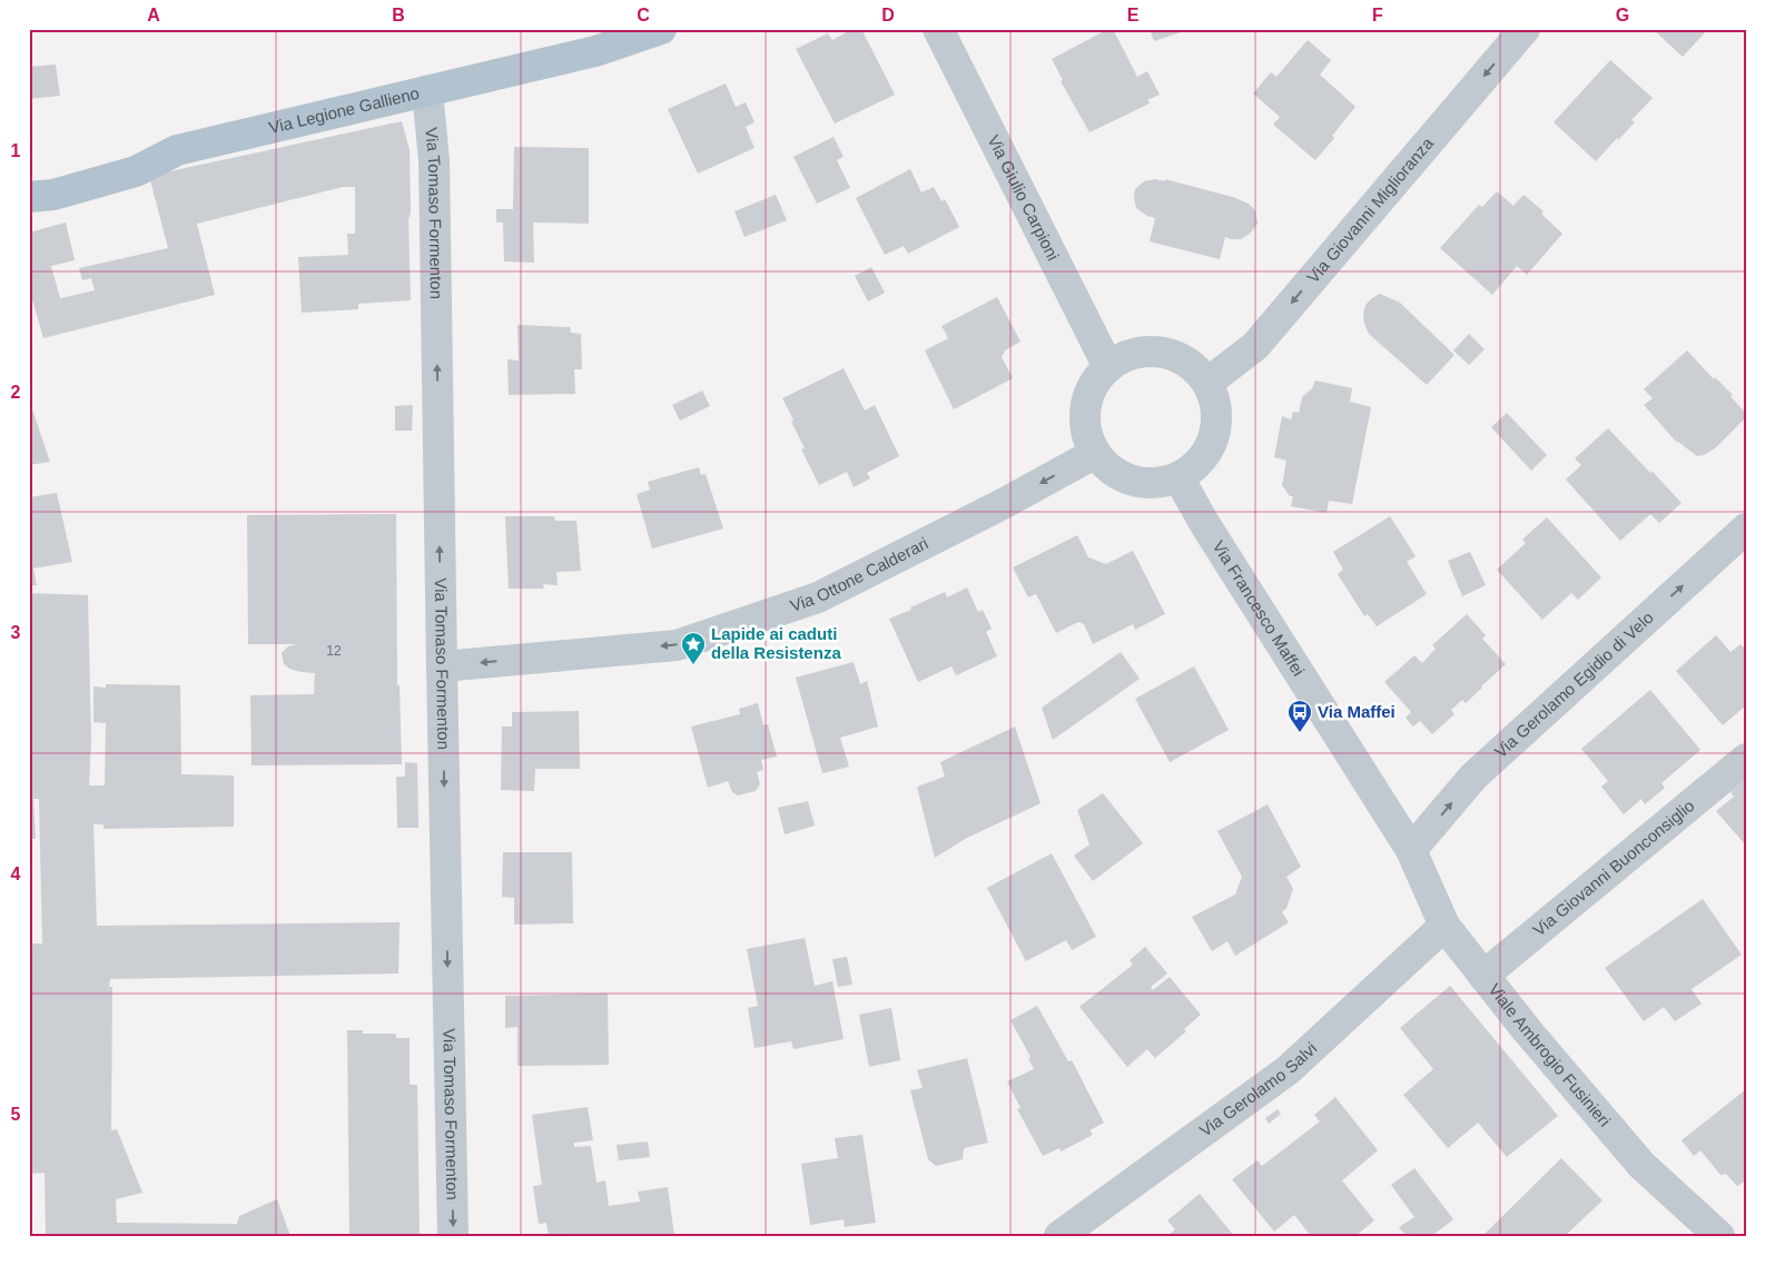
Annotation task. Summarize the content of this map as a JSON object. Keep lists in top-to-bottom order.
{
  "streets": {
    "main road": ["Via Legione Gallieno"],
    "street": [
      "Via Giulio Carpioni",
      "Via Giovanni Miglioranza",
      "Via Tomaso Formenton",
      "Via Ottone Calderari",
      "Via Francesco Maffei",
      "Via Gerolamo Egidio di Velo",
      "Via Giovanni Buonconsiglio",
      "Viale Ambrogio Fusinieri",
      "Via Gerolamo Salvi"
    ]
  },
  "crossings": [
    ["Via Legione Gallieno", "Via Tomaso Formenton"],
    ["Via Giulio Carpioni", "Via Giovanni Miglioranza"],
    ["Via Giulio Carpioni", "Via Ottone Calderari"],
    ["Via Giulio Carpioni", "Via Francesco Maffei"],
    ["Via Giovanni Miglioranza", "Via Ottone Calderari"],
    ["Via Giovanni Miglioranza", "Via Francesco Maffei"],
    ["Via Tomaso Formenton", "Via Ottone Calderari"],
    ["Via Ottone Calderari", "Via Francesco Maffei"],
    ["Via Francesco Maffei", "Via Gerolamo Egidio di Velo"],
    ["Via Francesco Maffei", "Viale Ambrogio Fusinieri"],
    ["Via Gerolamo Egidio di Velo", "Viale Ambrogio Fusinieri"],
    ["Via Giovanni Buonconsiglio", "Viale Ambrogio Fusinieri"],
    ["Viale Ambrogio Fusinieri", "Via Gerolamo Salvi"]
  ],
  "one_way": ["Via Giovanni Miglioranza", "Via Ottone Calderari", "Via Gerolamo Egidio di Velo"],
  "places": {
    "place": ["Lapide ai caduti della Resistenza"],
    "bus stop": ["Via Maffei"]
  },
  "house_numbers": ["12"],
  "grid": {
    "columns": [
      "A",
      "B",
      "C",
      "D",
      "E",
      "F",
      "G"
    ],
    "rows": [
      "1",
      "2",
      "3",
      "4",
      "5"
    ]
  }
}
